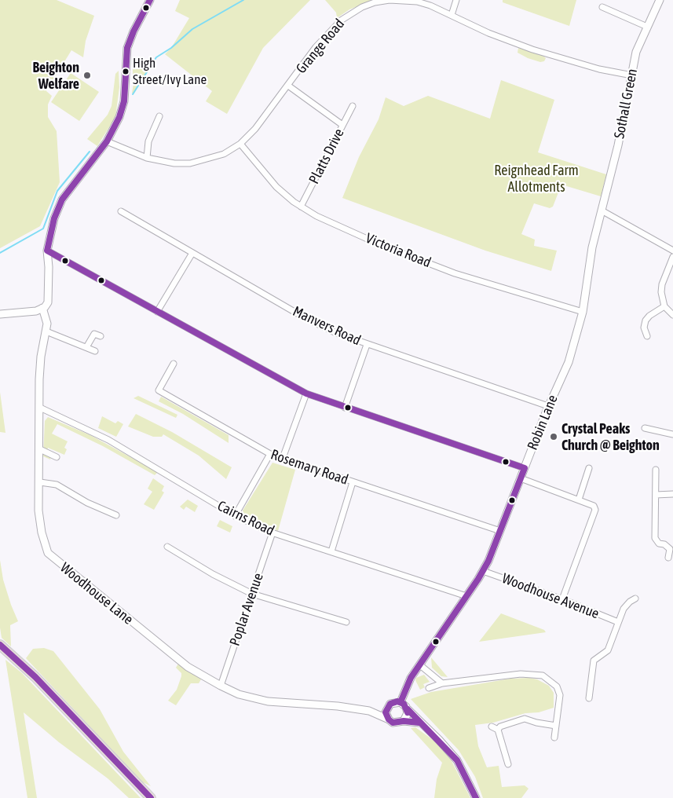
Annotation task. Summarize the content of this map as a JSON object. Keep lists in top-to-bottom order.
{
  "streets": {
    "street": [
      "Grange Road",
      "Sothall Green",
      "Platts Drive",
      "Victoria Road",
      "Manvers Road",
      "Robin Lane",
      "Rosemary Road",
      "Cairns Road",
      "Woodhouse Lane",
      "Woodhouse Avenue",
      "Poplar Avenue"
    ]
  },
  "crossings": [
    ["Grange Road", "Sothall Green"],
    ["Grange Road", "Victoria Road"],
    ["Sothall Green", "Robin Lane"],
    ["Platts Drive", "Victoria Road"],
    ["Victoria Road", "Robin Lane"],
    ["Manvers Road", "Robin Lane"],
    ["Robin Lane", "Rosemary Road"],
    ["Robin Lane", "Cairns Road"],
    ["Robin Lane", "Woodhouse Lane"],
    ["Robin Lane", "Woodhouse Avenue"],
    ["Cairns Road", "Woodhouse Lane"],
    ["Cairns Road", "Poplar Avenue"],
    ["Woodhouse Lane", "Poplar Avenue"]
  ],
  "parks": ["Reignhead Farm Allotments"],
  "places": ["High Street/Ivy Lane", "Beighton Welfare", "Crystal Peaks Church @ Beighton"]
}
